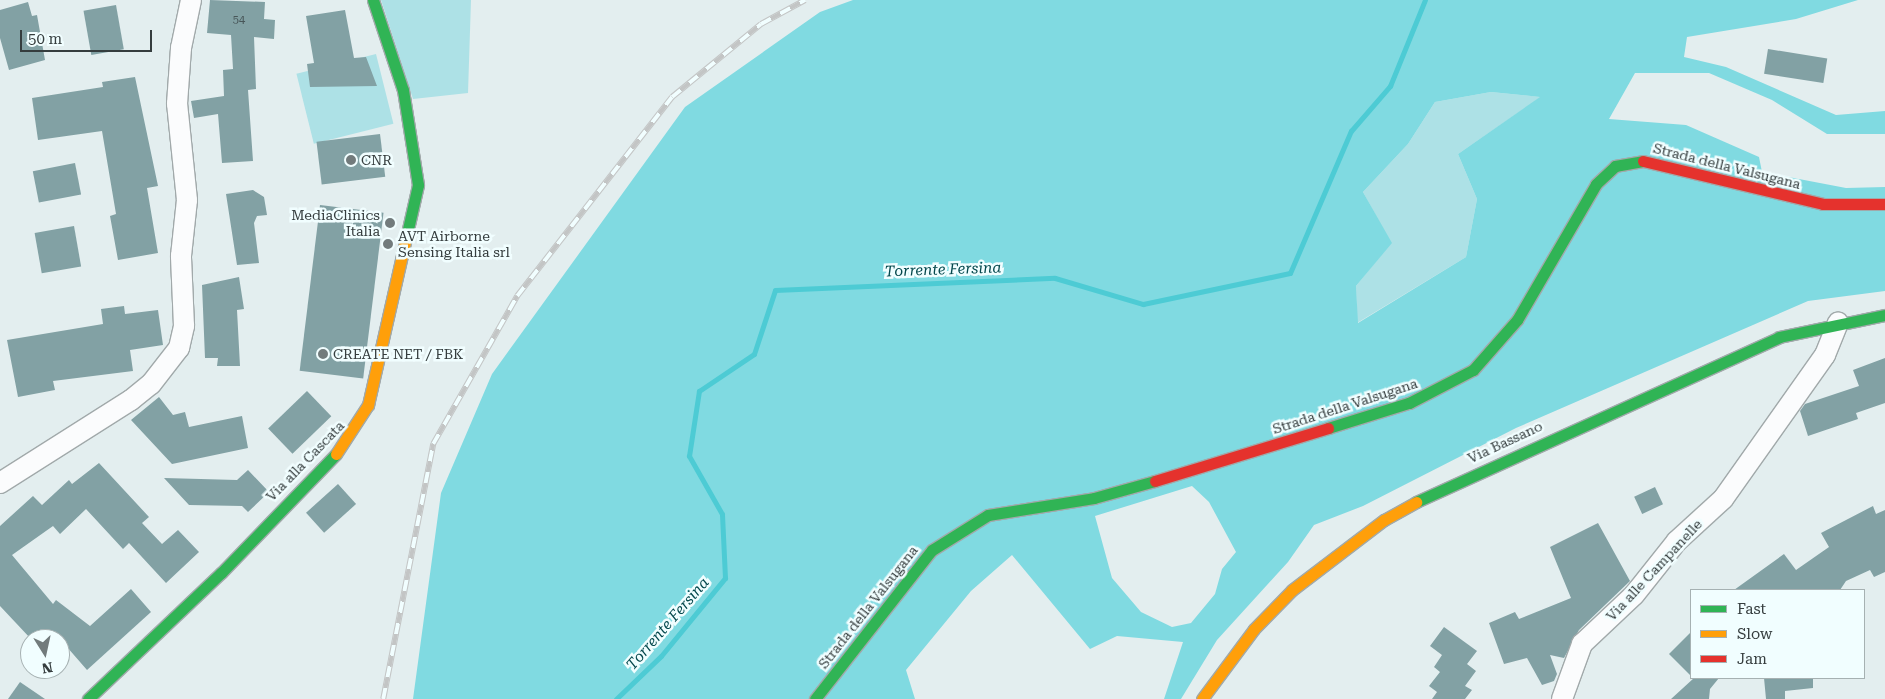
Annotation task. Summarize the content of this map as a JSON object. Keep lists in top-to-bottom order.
{
  "streets": {
    "main road": ["Strada della Valsugana", "Via Bassano", "Via alla Cascata"],
    "street": ["Via alle Campanelle"]
  },
  "crossings": [
    ["Via Bassano", "Via alle Campanelle"]
  ],
  "water": ["Torrente Fersina"],
  "places": [
    "CNR",
    "MediaClinics Italia",
    "AVT Airborne Sensing Italia srl",
    "CREATE NET / FBK"
  ],
  "house_numbers": ["54"],
  "legend": ["Fast", "Slow", "Jam"],
  "scale_bar": "50 m",
  "north": "bottom"
}
